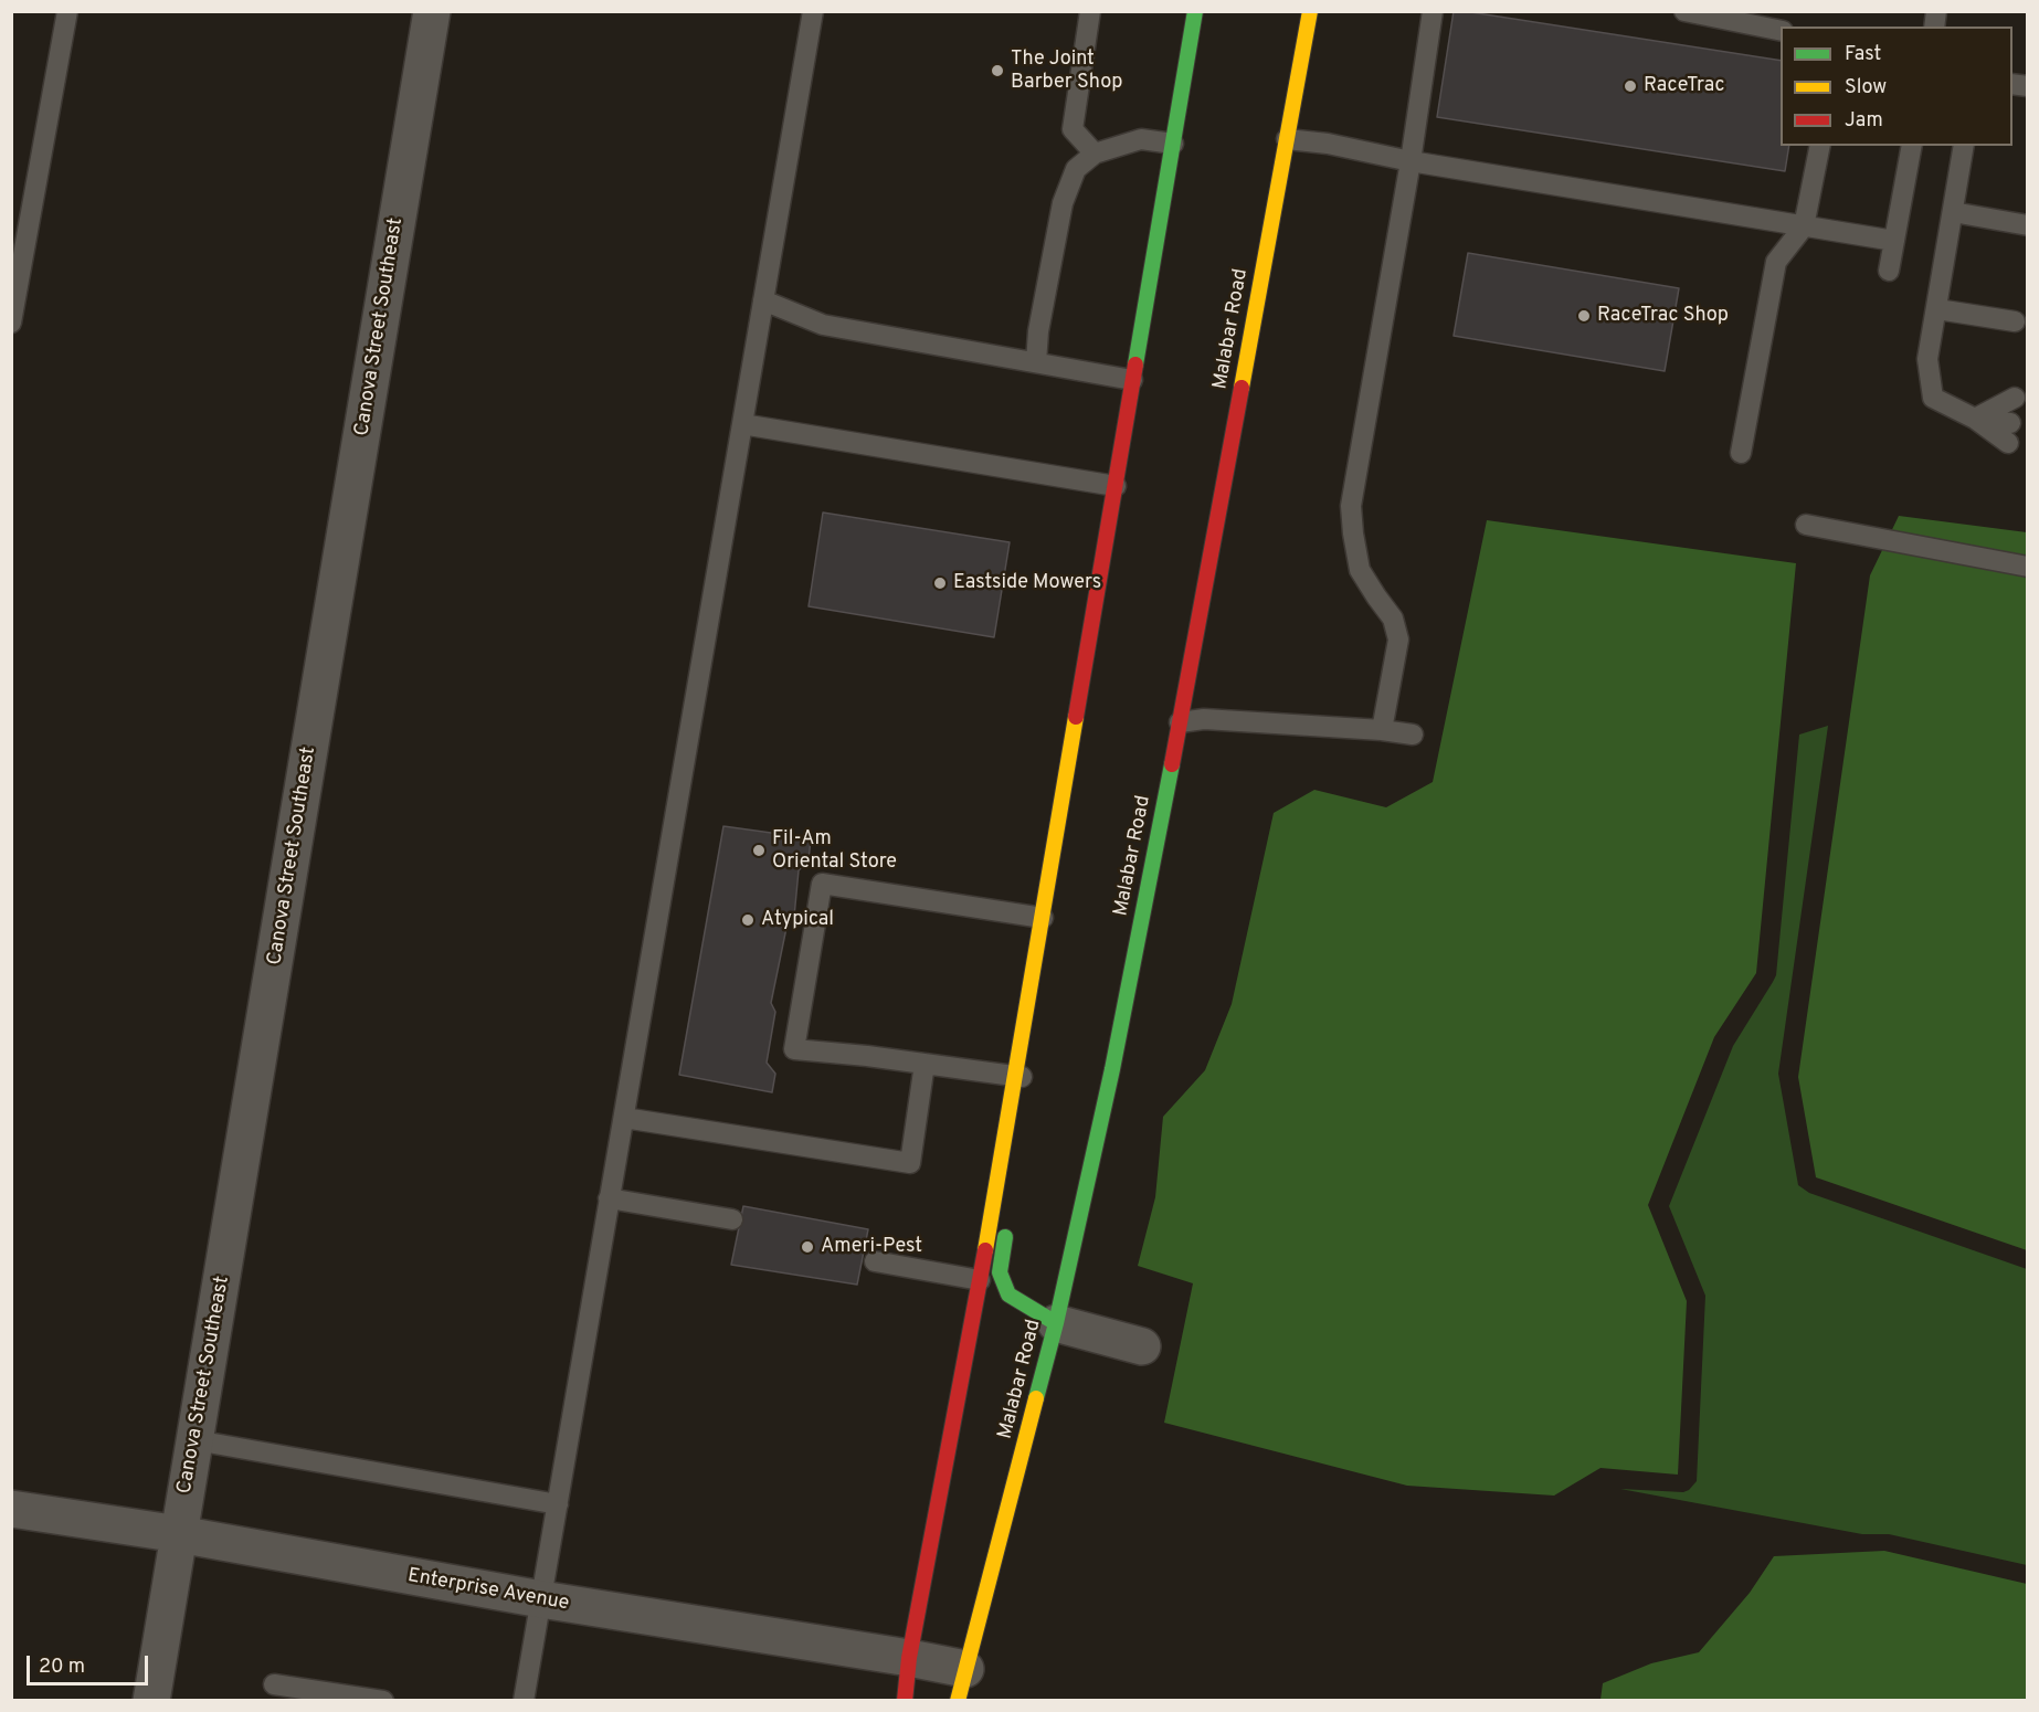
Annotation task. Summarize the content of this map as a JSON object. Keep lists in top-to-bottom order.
{
  "streets": {
    "main road": ["Malabar Road"],
    "street": ["Canova Street Southeast", "Enterprise Avenue"]
  },
  "crossings": [
    ["Canova Street Southeast", "Enterprise Avenue"],
    ["Malabar Road", "Enterprise Avenue"]
  ],
  "places": [
    "The Joint Barber Shop",
    "RaceTrac",
    "RaceTrac Shop",
    "Eastside Mowers",
    "Fil-Am Oriental Store",
    "Atypical",
    "Ameri-Pest"
  ],
  "legend": ["Fast", "Slow", "Jam"],
  "scale_bar": "20 m"
}
